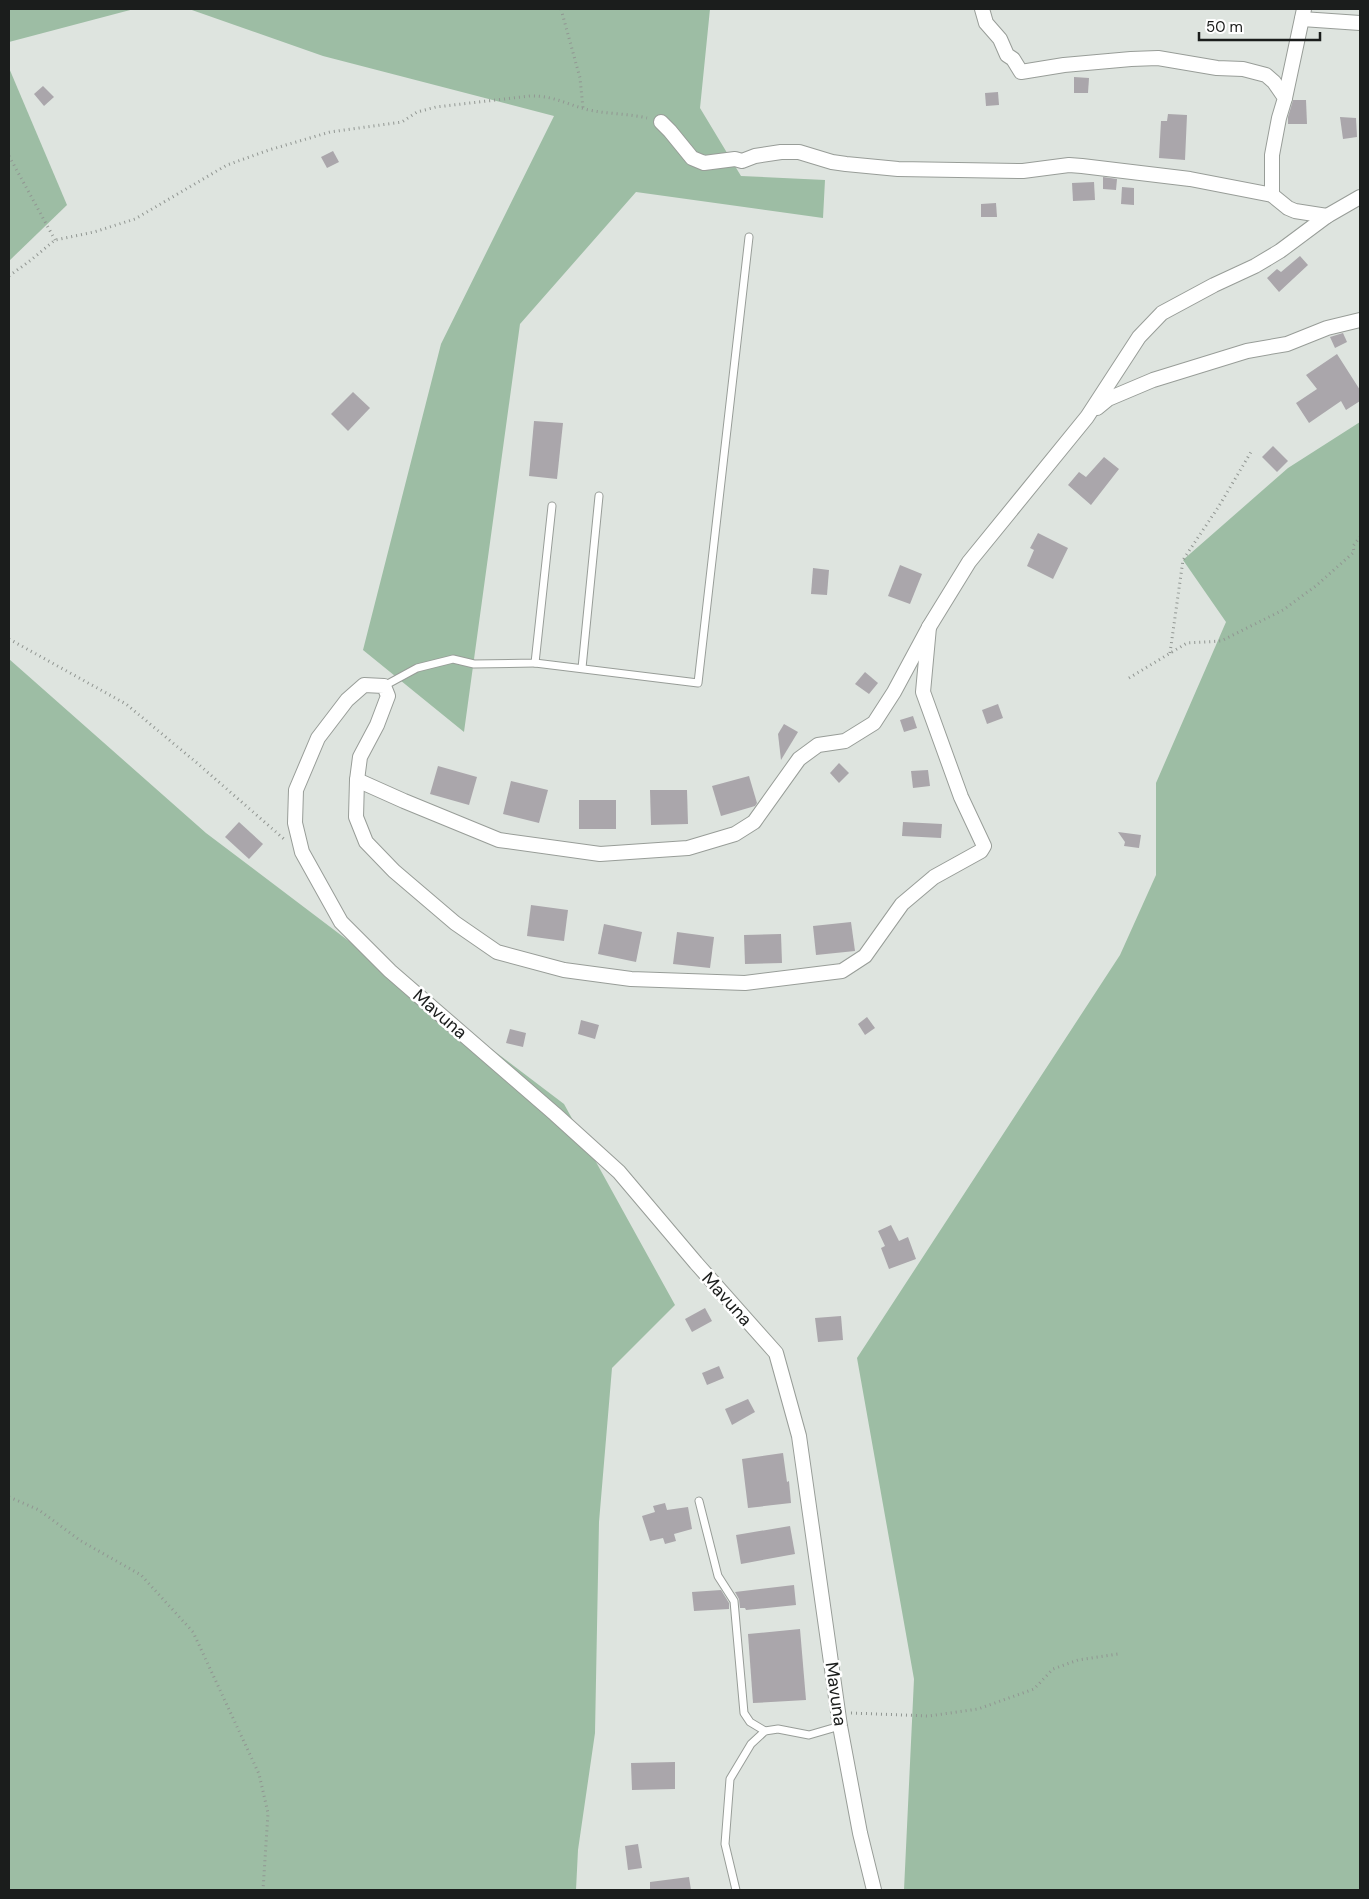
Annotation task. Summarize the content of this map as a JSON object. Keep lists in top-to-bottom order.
{
  "streets": {
    "street": ["Mavuna"]
  },
  "scale_bar": "50 m"
}
